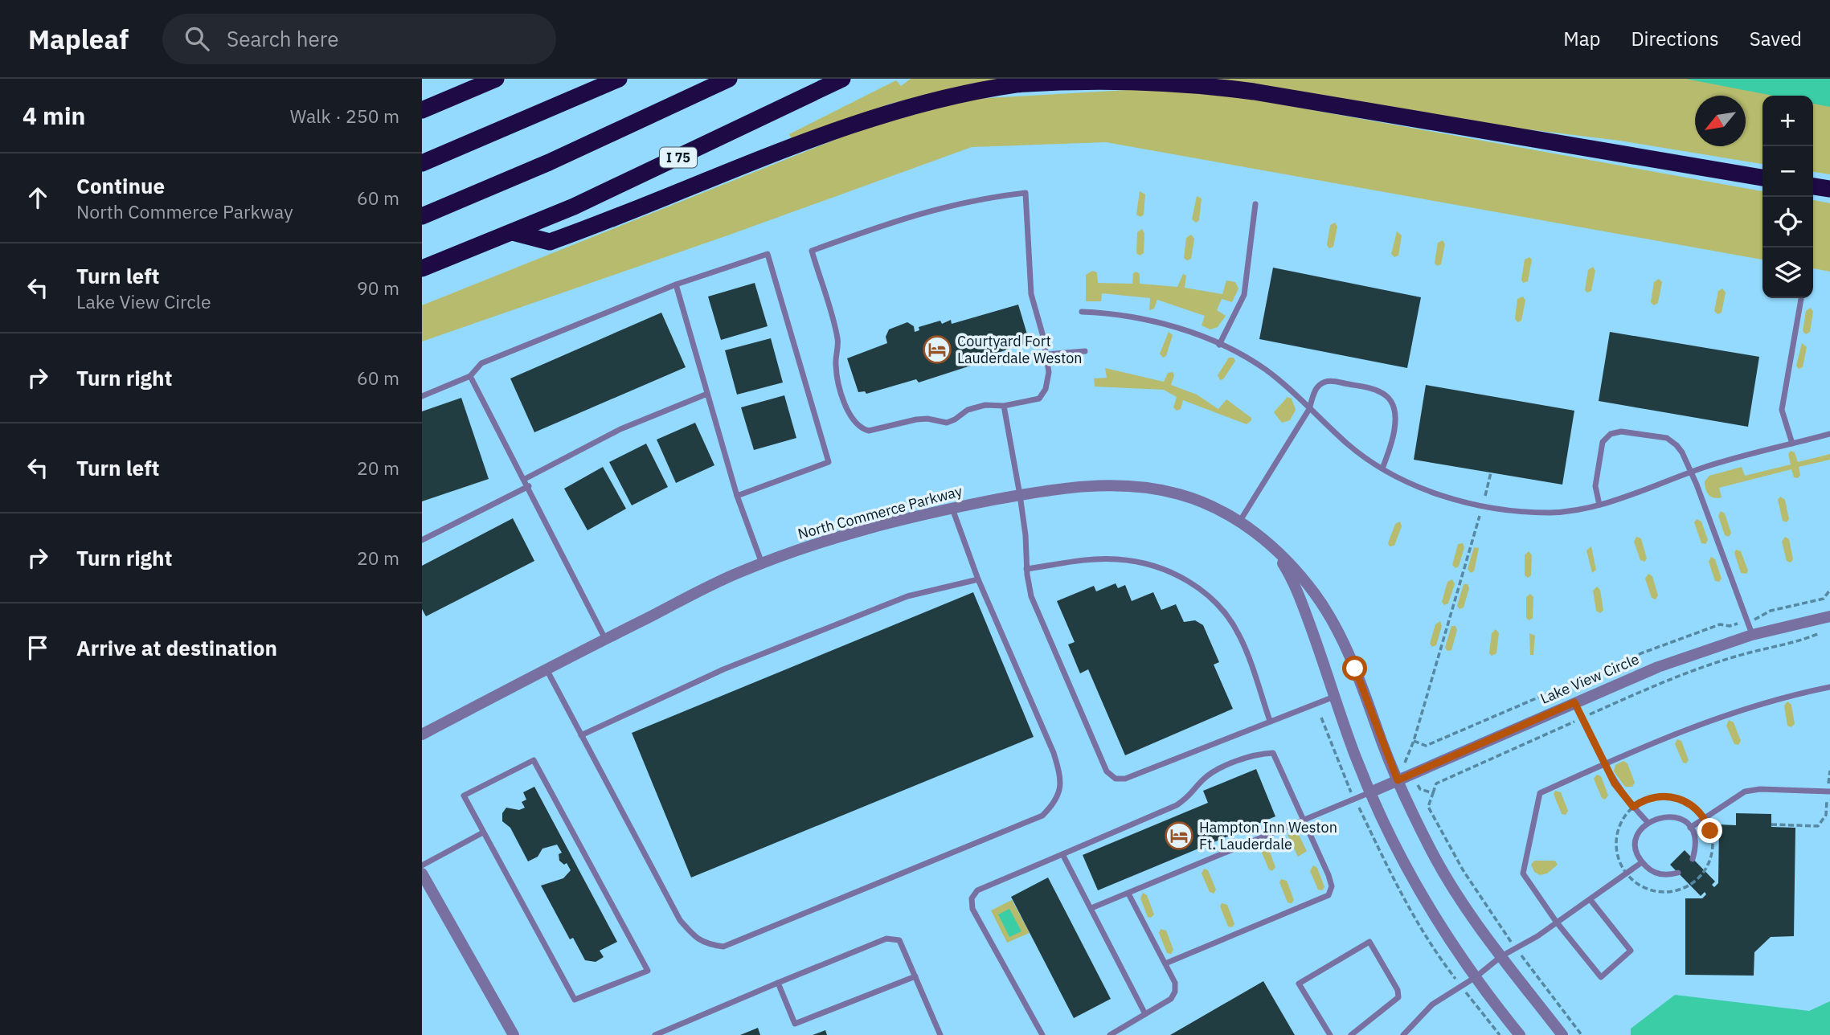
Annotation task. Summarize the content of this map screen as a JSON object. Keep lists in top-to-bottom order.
{
  "streets": {
    "highway": ["I 75"],
    "street": ["North Commerce Parkway", "Lake View Circle"]
  },
  "crossings": [
    ["North Commerce Parkway", "Lake View Circle"]
  ],
  "places": {
    "hotel": ["Courtyard Fort Lauderdale Weston", "Hampton Inn Weston Ft. Lauderdale"]
  },
  "north": "bottom left",
  "page": {
    "header": "Mapleaf",
    "search": "Search here",
    "nav": ["Map", "Directions", "Saved"],
    "heading": ["4 min", "Walk · 250 m"],
    "map_buttons": ["+", "−"],
    "list": [
      ["Continue", "North Commerce Parkway", "60 m"],
      ["Turn left", "Lake View Circle", "90 m"],
      ["Turn right", "60 m"],
      ["Turn left", "20 m"],
      ["Turn right", "20 m"],
      "Arrive at destination"
    ]
  }
}
